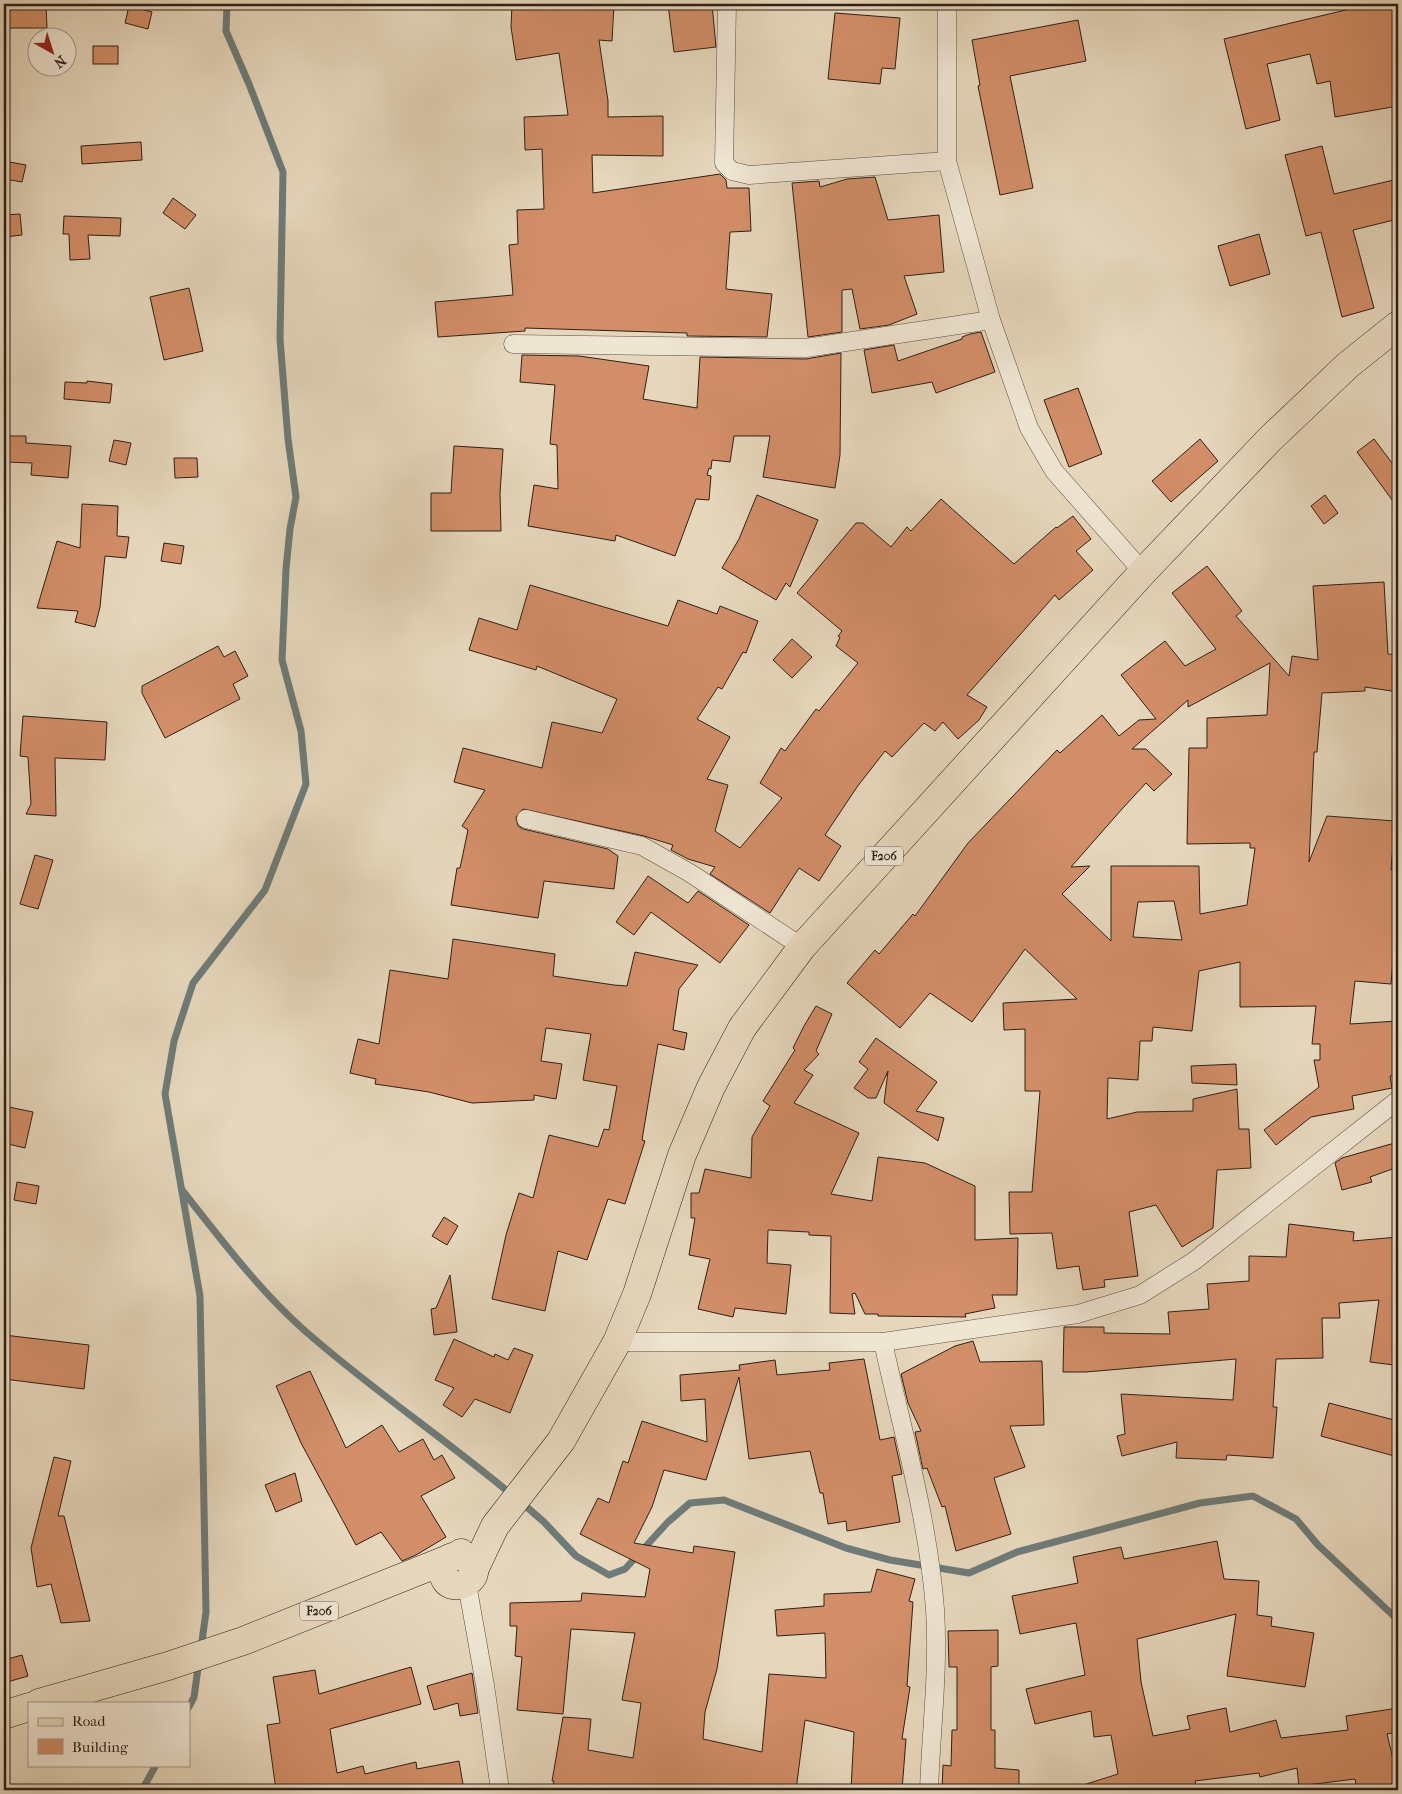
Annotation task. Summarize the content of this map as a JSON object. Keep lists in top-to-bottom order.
{
  "streets": {
    "main road": ["F206"]
  },
  "legend": ["Road", "Building"],
  "north": "bottom right"
}
